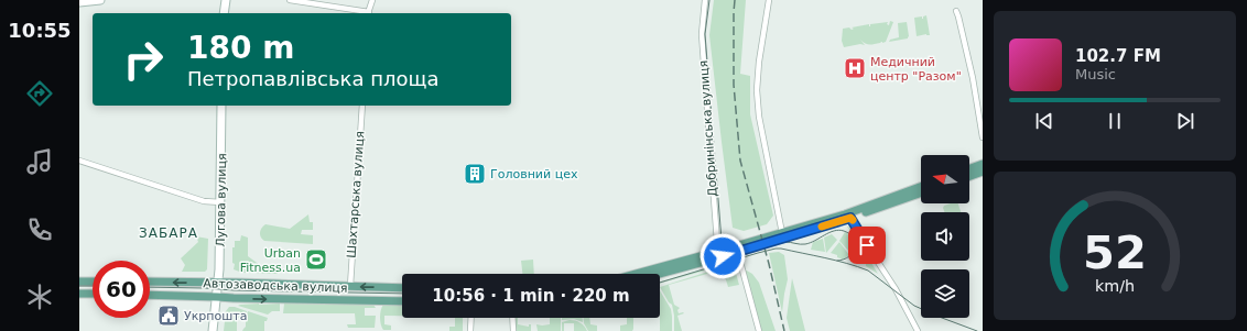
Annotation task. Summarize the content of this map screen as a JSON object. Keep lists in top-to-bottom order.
{
  "streets": {
    "main road": ["Лугова вулиця", "Автозаводська вулиця"],
    "street": ["Добринінська вулиця", "Шахтарська вулиця"]
  },
  "crossings": [
    ["Шахтарська вулиця", "Автозаводська вулиця"],
    ["Лугова вулиця", "Автозаводська вулиця"]
  ],
  "districts": ["ЗАБАРА"],
  "places": {
    "hospital": ["Медичний центр \"Разом\""],
    "building": ["Головний цех"],
    "sports": ["Urban Fitness.ua"],
    "public building": ["Укрпошта"]
  },
  "north": "left",
  "page": {
    "tabs": "10:55",
    "turn": ["180 m", "Петропавлівська площа"],
    "song": ["102.7 FM", "Music"],
    "limit": "60",
    "trip": "10:56 · 1 min · 220 m",
    "gauge": ["52", "km/h"]
  }
}
